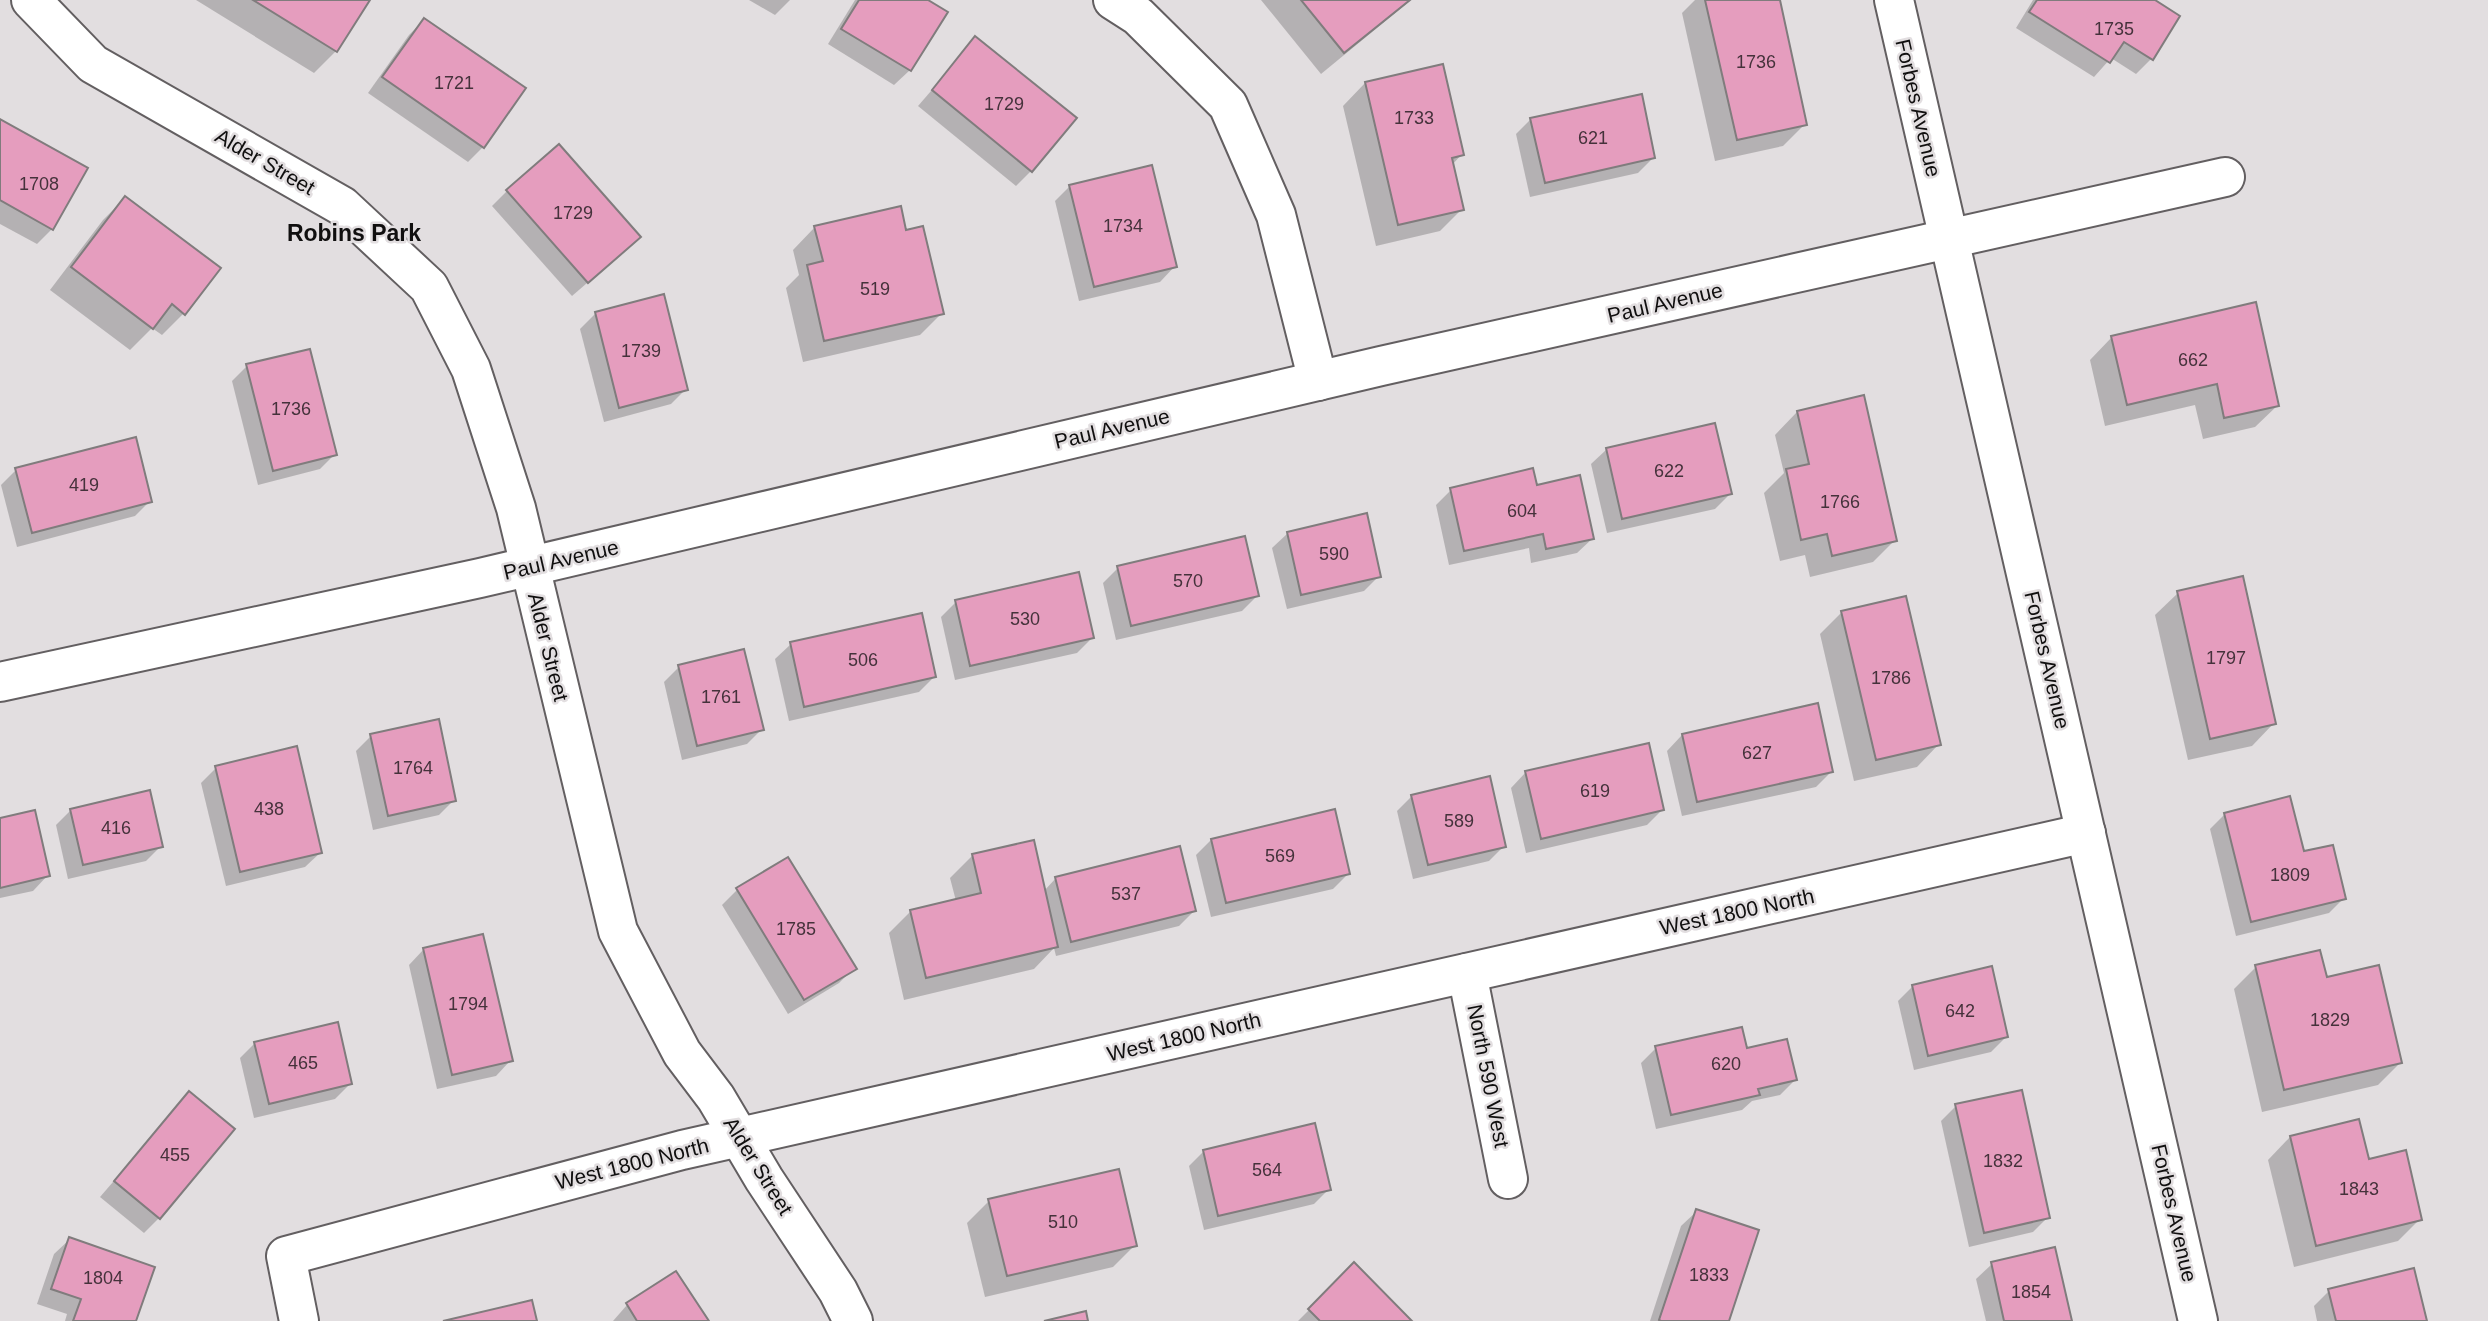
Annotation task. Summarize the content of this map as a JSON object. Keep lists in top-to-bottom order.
{
  "streets": {
    "street": [
      "Forbes Avenue",
      "Alder Street",
      "Paul Avenue",
      "West 1800 North",
      "North 590 West"
    ]
  },
  "crossings": [
    ["Forbes Avenue", "Paul Avenue"],
    ["Forbes Avenue", "West 1800 North"],
    ["Alder Street", "Paul Avenue"],
    ["Alder Street", "West 1800 North"],
    ["West 1800 North", "North 590 West"]
  ],
  "districts": ["Robins Park"],
  "house_numbers": [
    "1735",
    "1736",
    "1721",
    "1729",
    "1733",
    "621",
    "1708",
    "1729",
    "1734",
    "519",
    "1739",
    "662",
    "1736",
    "622",
    "419",
    "1766",
    "604",
    "590",
    "570",
    "530",
    "1797",
    "506",
    "1786",
    "1761",
    "627",
    "1764",
    "619",
    "438",
    "589",
    "416",
    "569",
    "1809",
    "537",
    "1785",
    "1794",
    "642",
    "1829",
    "465",
    "620",
    "455",
    "1832",
    "564",
    "1843",
    "510",
    "1833",
    "1804",
    "1854"
  ]
}
